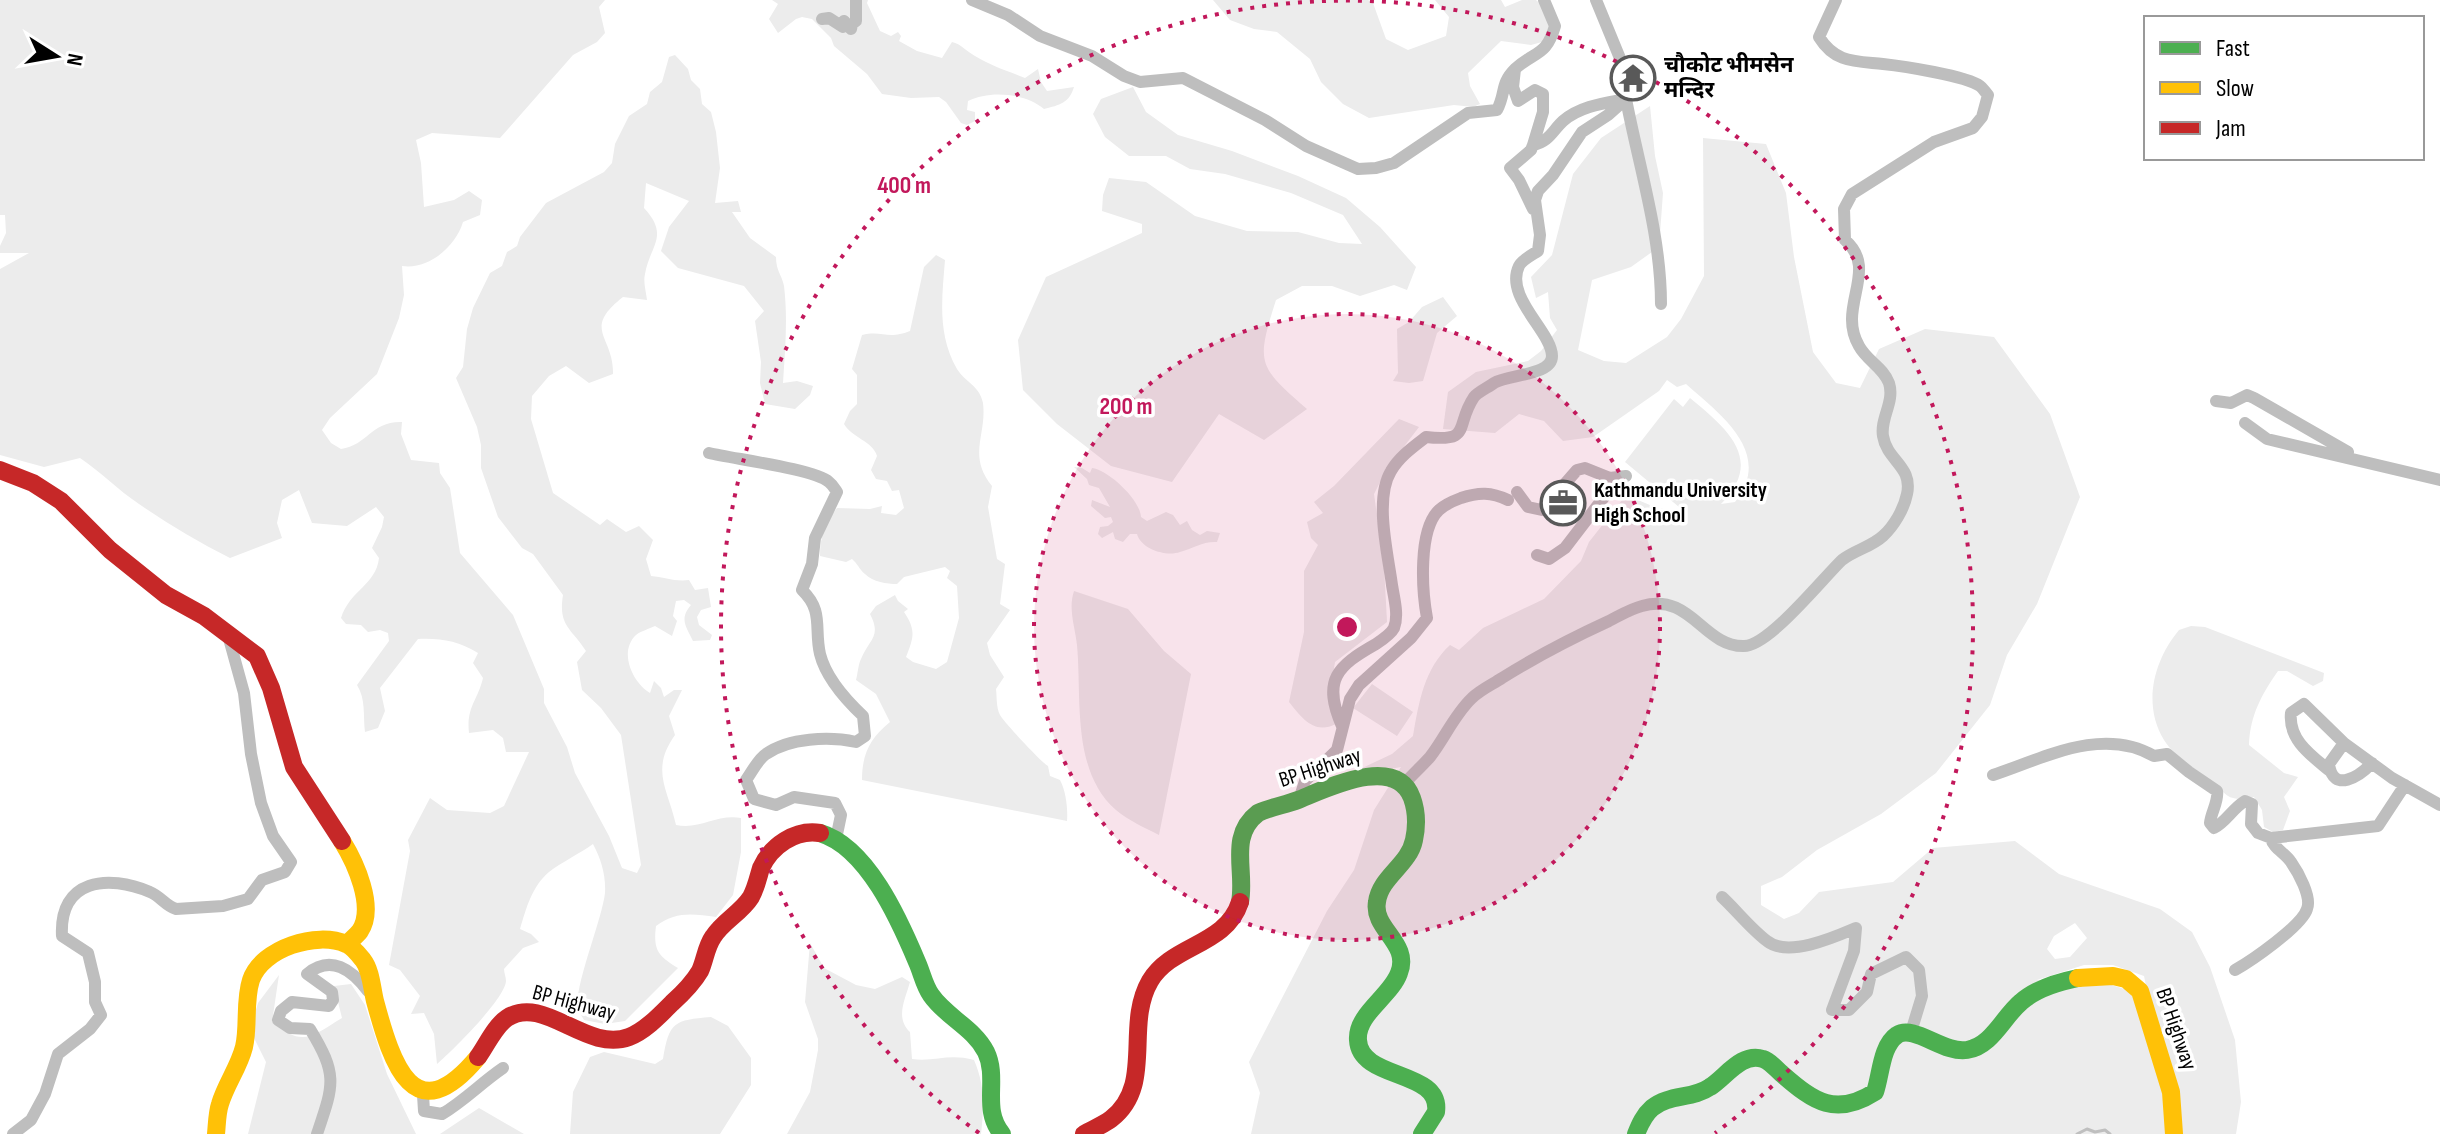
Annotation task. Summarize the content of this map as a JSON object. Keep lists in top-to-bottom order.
{
  "streets": {
    "main road": ["BP Highway"]
  },
  "places": {
    "temple": ["चौकोट भीमसेन मन्दिर"],
    "office": ["Kathmandu University High School"]
  },
  "legend": ["Fast", "Slow", "Jam"],
  "north": "right",
  "rings": ["400 m", "200 m"]
}
